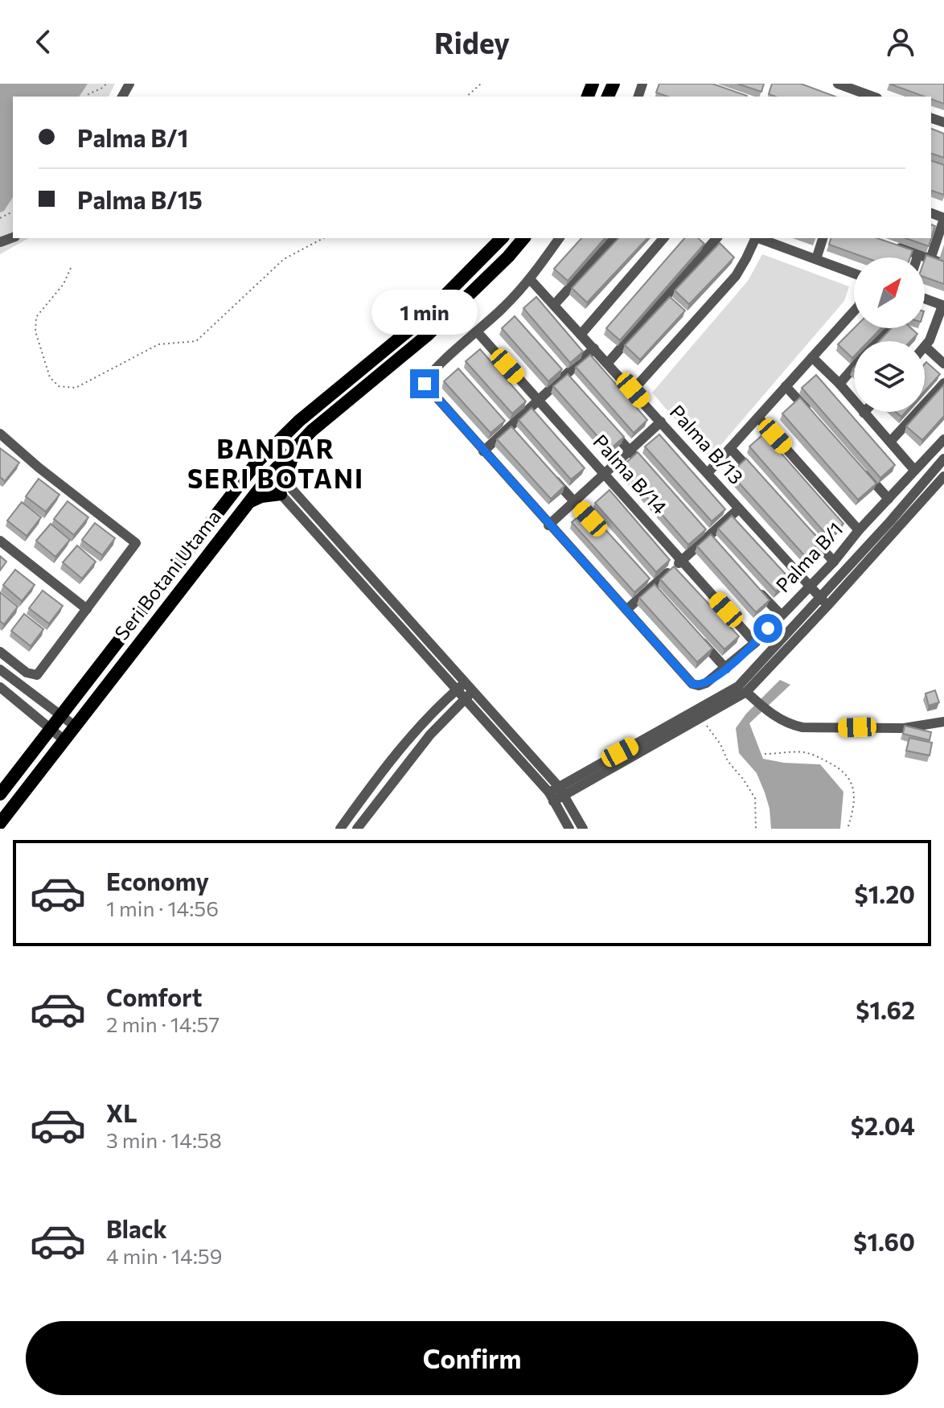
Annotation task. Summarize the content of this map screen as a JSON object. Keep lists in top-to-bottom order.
{
  "streets": {
    "main road": ["Seri Botani Utama"],
    "street": ["Palma B/13", "Palma B/14", "Palma B/1"]
  },
  "crossings": [
    ["Palma B/13", "Palma B/1"],
    ["Palma B/14", "Palma B/1"]
  ],
  "districts": ["BANDAR SERI BOTANI"],
  "north": "top right",
  "page": {
    "header": "Ridey",
    "banner": ["Palma B/1", "Palma B/15"],
    "bubble": "1 min",
    "list": [
      {
        "name": "Economy",
        "note": "1 min · 14:56",
        "value": "$1.20"
      },
      {
        "name": "Comfort",
        "note": "2 min · 14:57",
        "value": "$1.62"
      },
      {
        "name": "XL",
        "note": "3 min · 14:58",
        "value": "$2.04"
      },
      {
        "name": "Black",
        "note": "4 min · 14:59",
        "value": "$1.60"
      }
    ],
    "buttons": "Confirm"
  }
}
